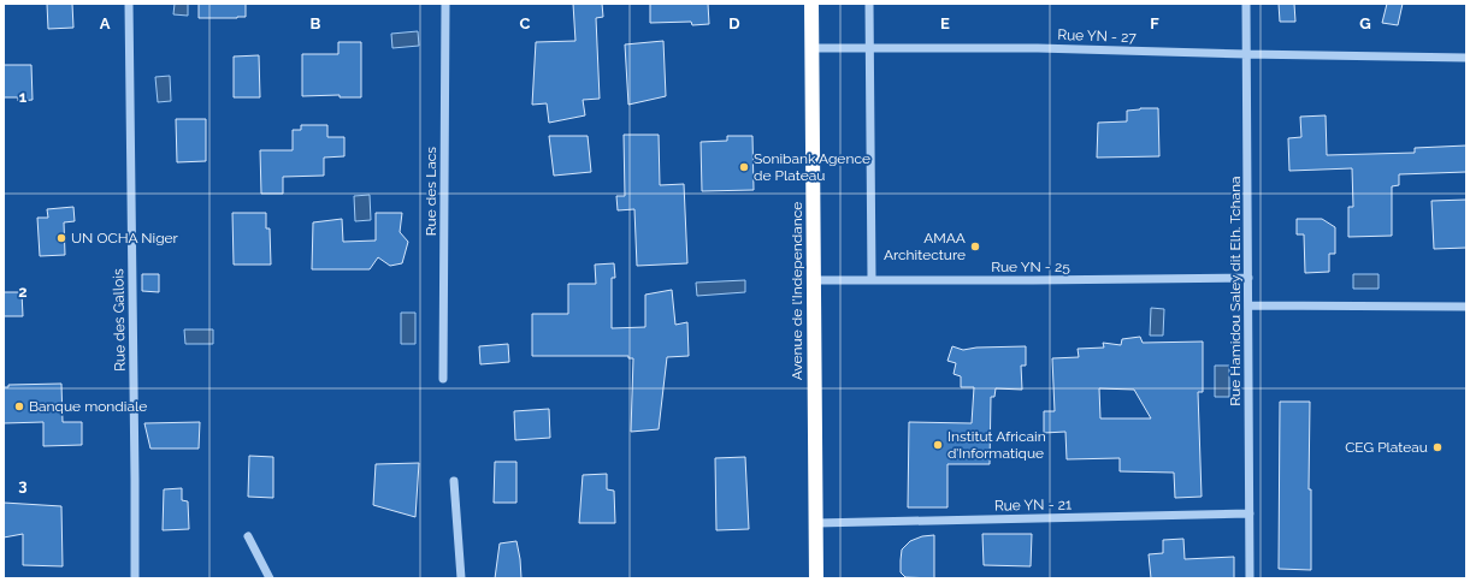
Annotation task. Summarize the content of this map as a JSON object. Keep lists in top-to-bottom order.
{
  "streets": {
    "highway": ["Avenue de l'Independance"],
    "street": [
      "Rue YN - 27",
      "Rue des Lacs",
      "Rue YN - 25",
      "Rue Hamidou Saley dit Elh. Tchana",
      "Rue des Gallois",
      "Rue YN - 21"
    ]
  },
  "crossings": [
    ["Rue YN - 27", "Avenue de l'Independance"],
    ["Rue YN - 27", "Rue Hamidou Saley dit Elh. Tchana"],
    ["Rue YN - 25", "Avenue de l'Independance"],
    ["Rue YN - 25", "Rue Hamidou Saley dit Elh. Tchana"],
    ["Avenue de l'Independance", "Rue YN - 21"],
    ["Rue Hamidou Saley dit Elh. Tchana", "Rue YN - 21"]
  ],
  "places": [
    "Sonibank Agence de Plateau",
    "UN OCHA Niger",
    "AMAA Architecture",
    "Banque mondiale",
    "Institut Africain d’Informatique",
    "CEG Plateau"
  ],
  "grid": {
    "columns": [
      "A",
      "B",
      "C",
      "D",
      "E",
      "F",
      "G"
    ],
    "rows": ["1", "2", "3"]
  }
}
